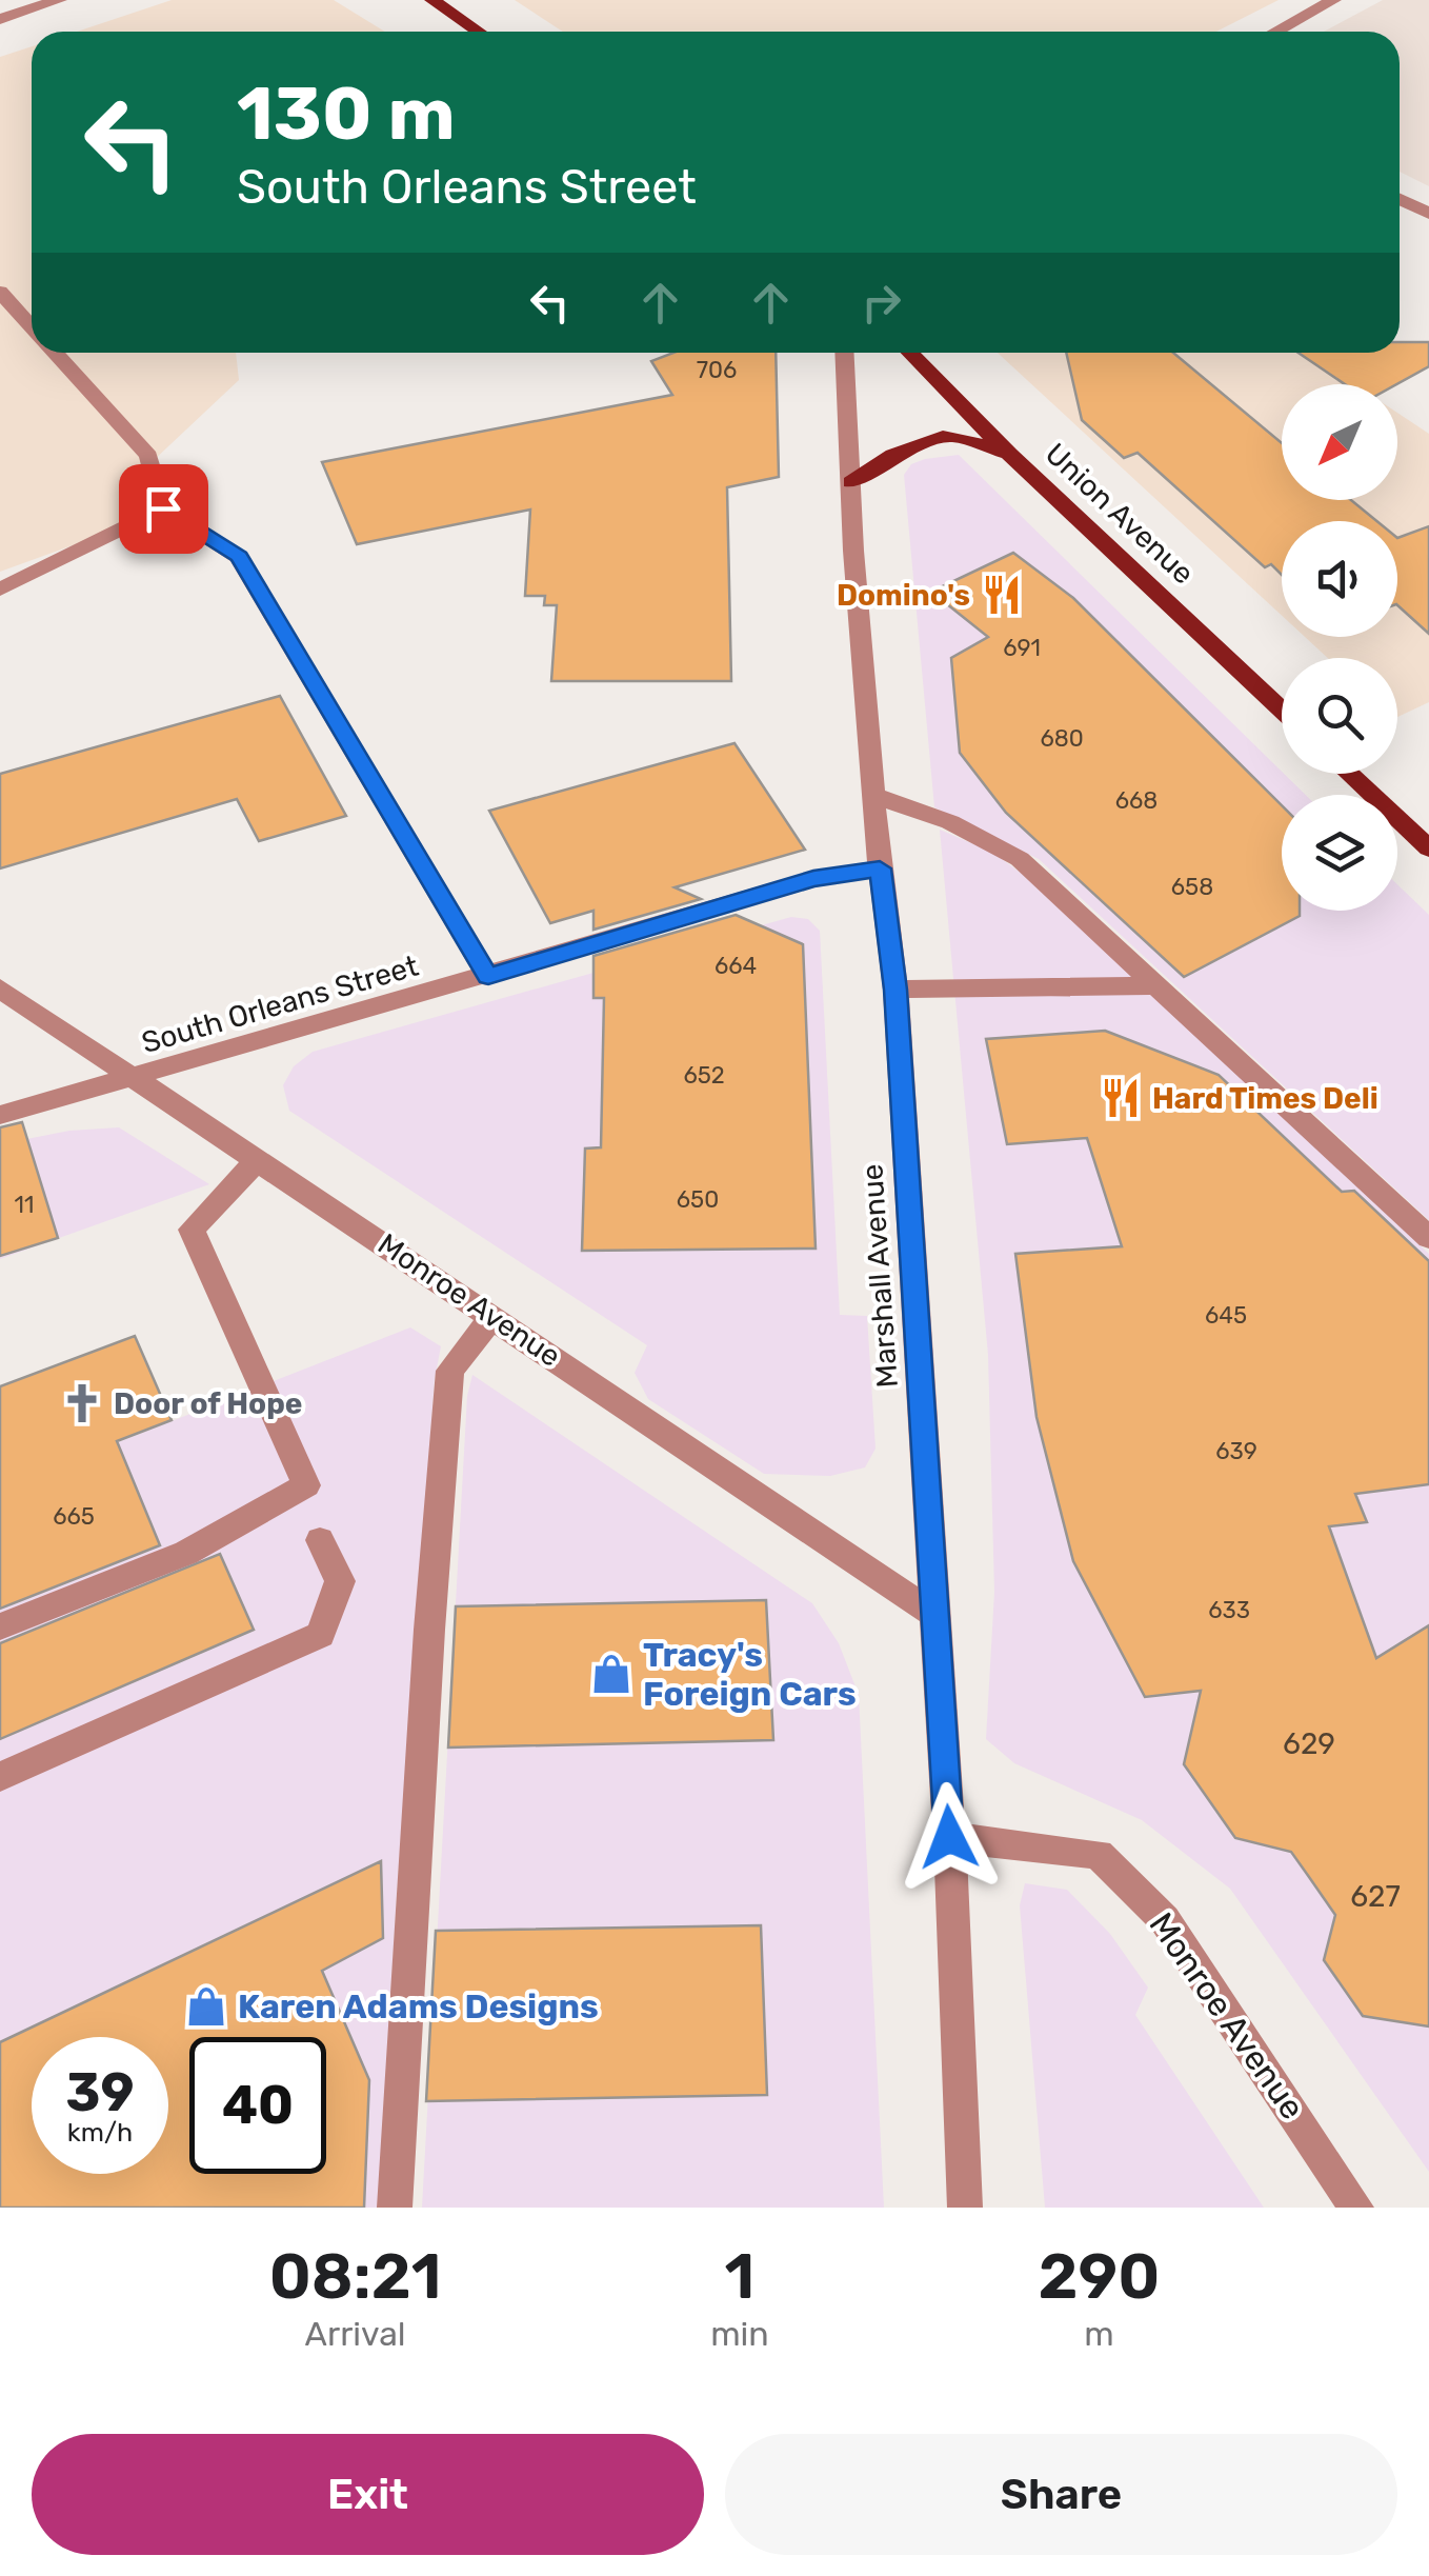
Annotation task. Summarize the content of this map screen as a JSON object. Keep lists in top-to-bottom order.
{
  "streets": {
    "main road": ["Union Avenue"],
    "street": ["South Orleans Street", "Marshall Avenue", "Monroe Avenue"]
  },
  "crossings": [
    ["South Orleans Street", "Marshall Avenue"],
    ["South Orleans Street", "Monroe Avenue"],
    ["Marshall Avenue", "Monroe Avenue"]
  ],
  "places": {
    "restaurant": ["Domino's", "Hard Times Deli"],
    "church": ["Door of Hope"],
    "shop": ["Tracy's Foreign Cars", "Karen Adams Designs"]
  },
  "house_numbers": [
    "706",
    "691",
    "680",
    "668",
    "658",
    "664",
    "652",
    "650",
    "11",
    "645",
    "639",
    "665",
    "633",
    "629",
    "627"
  ],
  "north": "bottom left",
  "page": {
    "turn": ["130 m", "South Orleans Street"],
    "speed": "39 km/h",
    "limit": "40",
    "eta": [
      "08:21",
      "Arrival",
      "1",
      "min",
      "290",
      "m"
    ],
    "buttons": ["Exit", "Share"]
  }
}
